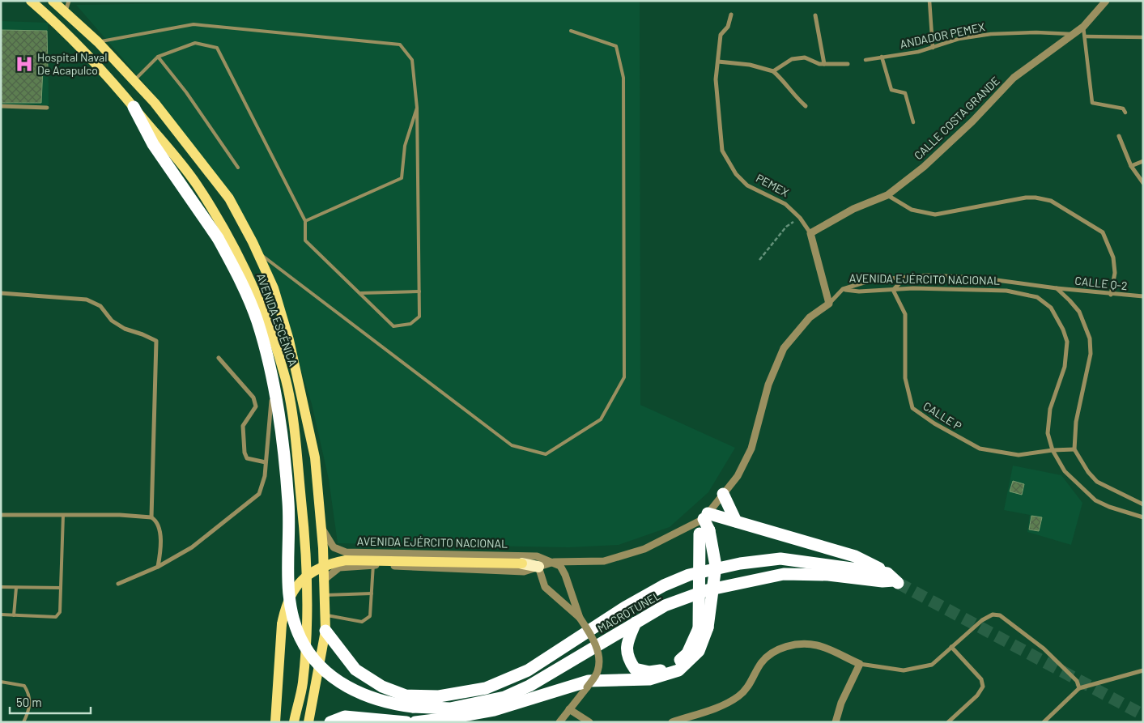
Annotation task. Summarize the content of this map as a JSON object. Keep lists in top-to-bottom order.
{
  "streets": {
    "highway": ["MACROTUNEL"],
    "main road": ["AVENIDA ESCÉNICA"],
    "street": [
      "ANDADOR PEMEX",
      "CALLE COSTA GRANDE",
      "PEMEX",
      "AVENIDA EJÉRCITO NACIONAL",
      "CALLE Q-2",
      "CALLE P"
    ]
  },
  "crossings": [
    ["ANDADOR PEMEX", "CALLE COSTA GRANDE"],
    ["CALLE COSTA GRANDE", "PEMEX"],
    ["PEMEX", "AVENIDA EJÉRCITO NACIONAL"],
    ["AVENIDA EJÉRCITO NACIONAL", "CALLE Q-2"],
    ["AVENIDA EJÉRCITO NACIONAL", "CALLE P"],
    ["AVENIDA ESCÉNICA", "MACROTUNEL"]
  ],
  "places": {
    "hospital": ["Hospital Naval De Acapulco"]
  },
  "scale_bar": "50 m"
}
